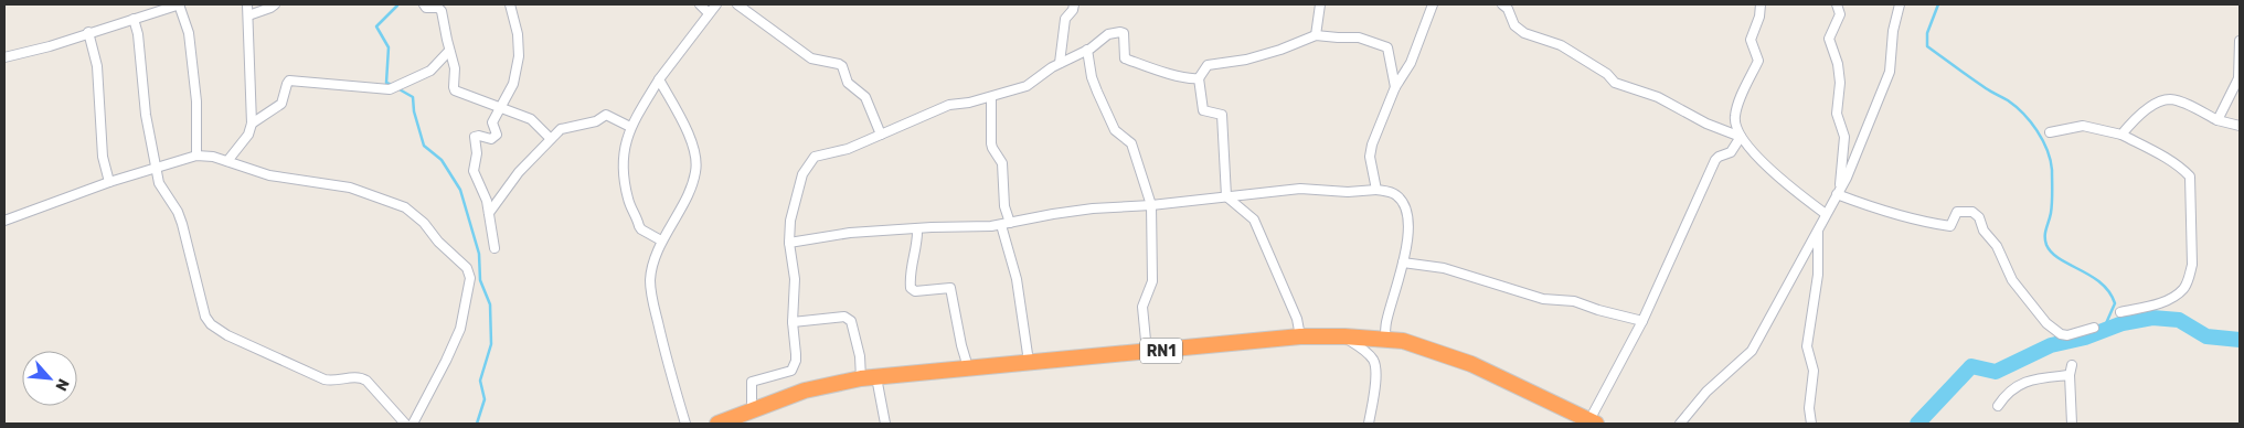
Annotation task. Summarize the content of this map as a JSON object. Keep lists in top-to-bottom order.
{
  "streets": {
    "highway": ["RN1"]
  },
  "north": "bottom right"
}
